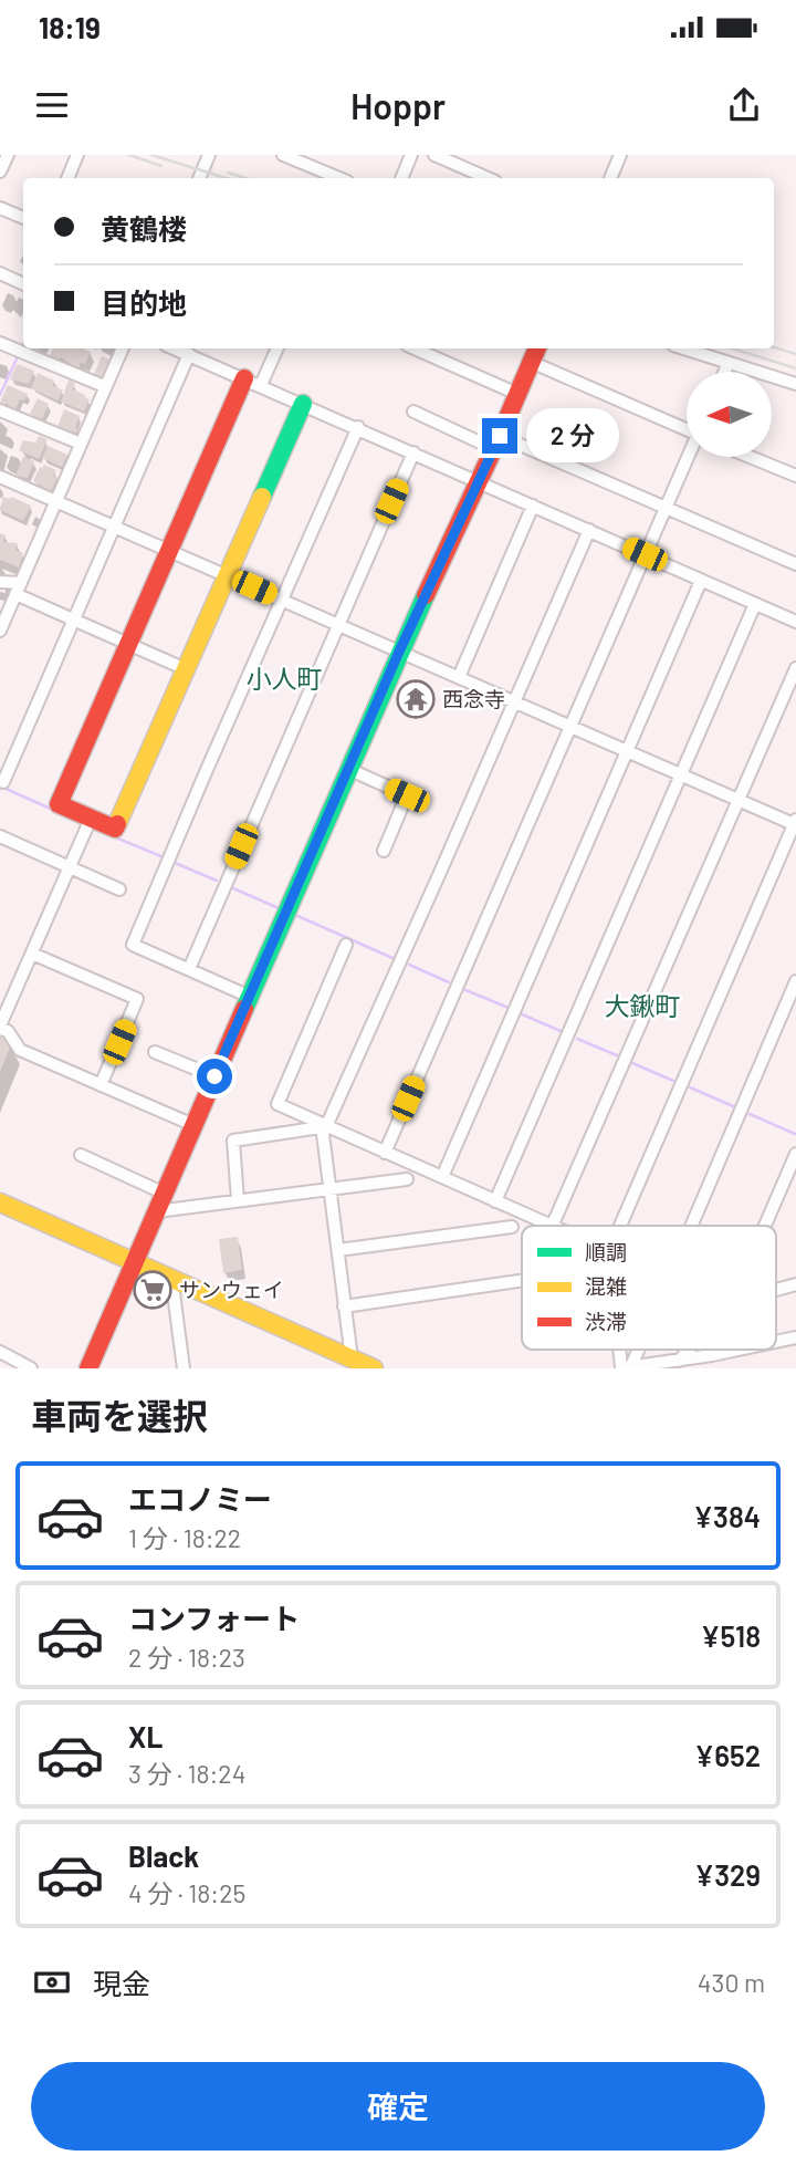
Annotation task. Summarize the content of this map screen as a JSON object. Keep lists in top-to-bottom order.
{
  "districts": ["小人町", "大鍬町"],
  "places": {
    "temple": ["西念寺"],
    "supermarket": ["サンウェイ"]
  },
  "legend": ["順調", "混雑", "渋滞"],
  "north": "left",
  "page": {
    "status": "18:19",
    "header": "Hoppr",
    "banner": ["黄鶴楼", "目的地"],
    "bubble": "2 分",
    "heading": "車両を選択",
    "list": [
      {
        "name": "エコノミー",
        "note": "1 分 · 18:22",
        "value": "¥384"
      },
      {
        "name": "コンフォート",
        "note": "2 分 · 18:23",
        "value": "¥518"
      },
      {
        "name": "XL",
        "note": "3 分 · 18:24",
        "value": "¥652"
      },
      {
        "name": "Black",
        "note": "4 分 · 18:25",
        "value": "¥329"
      }
    ],
    "pay": ["現金", "430 m"],
    "buttons": "確定"
  }
}
